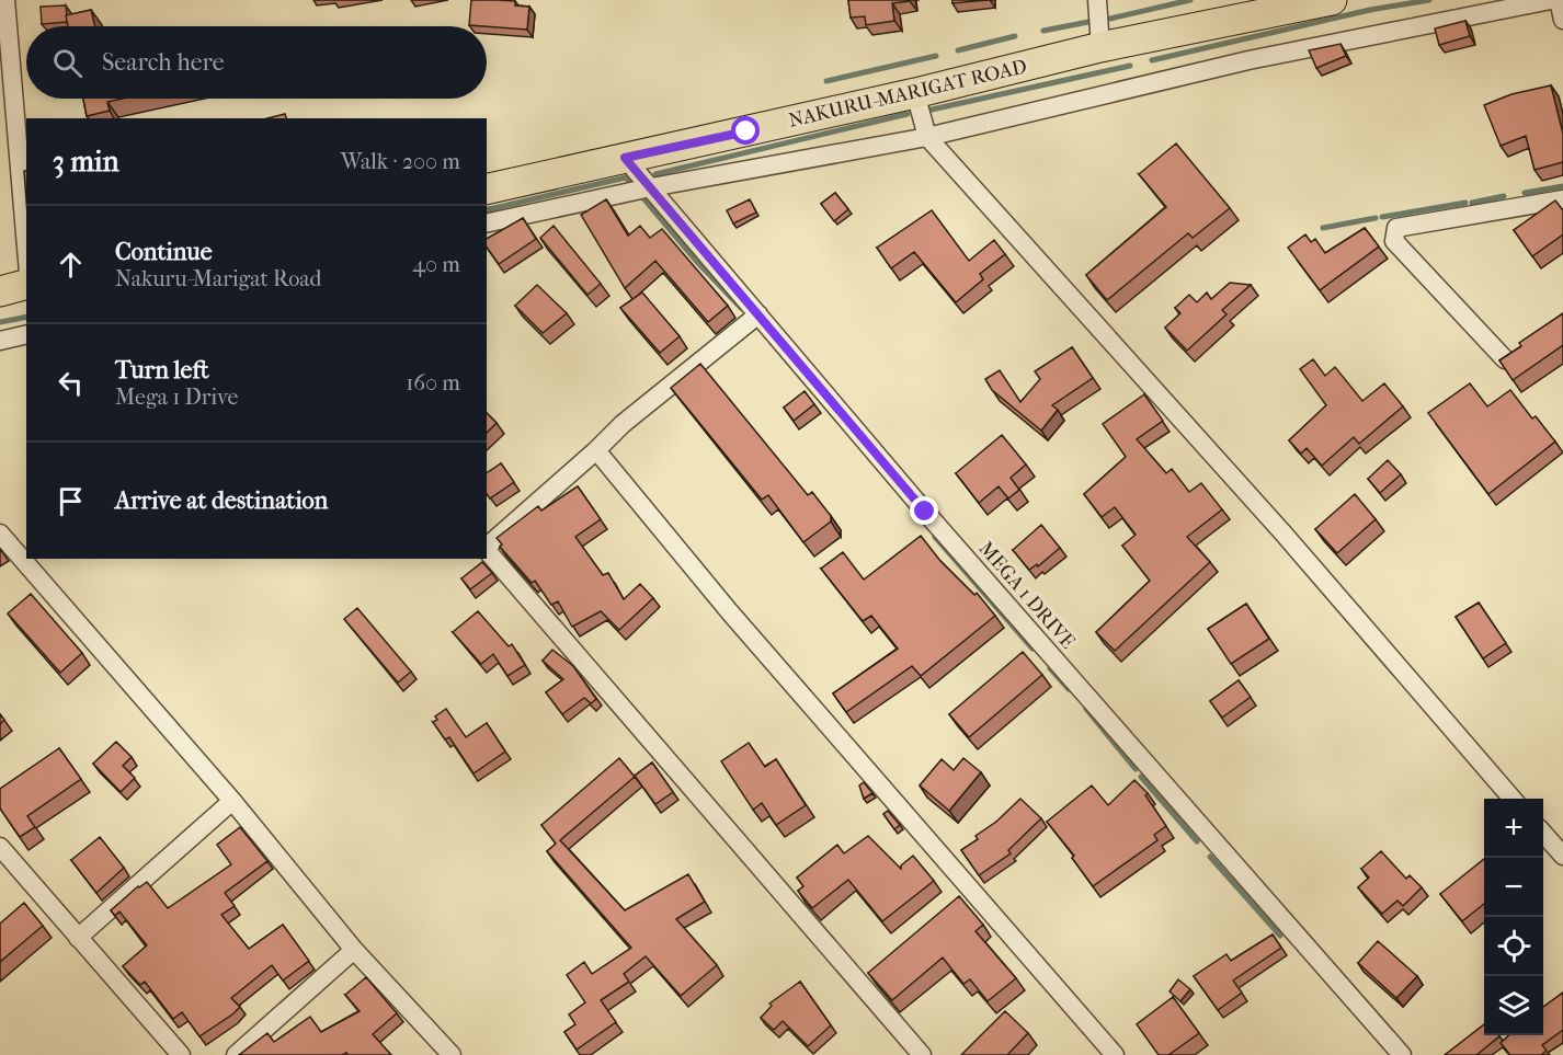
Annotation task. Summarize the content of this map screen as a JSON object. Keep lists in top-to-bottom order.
{
  "streets": {
    "main road": ["NAKURU-MARIGAT ROAD"],
    "street": ["MEGA 1 DRIVE"]
  },
  "crossings": [
    ["NAKURU-MARIGAT ROAD", "MEGA 1 DRIVE"]
  ],
  "page": {
    "search": "Search here",
    "heading": ["3 min", "Walk · 200 m"],
    "list": [
      ["Continue", "Nakuru-Marigat Road", "40 m"],
      ["Turn left", "Mega 1 Drive", "160 m"],
      "Arrive at destination"
    ],
    "map_buttons": ["+", "−"]
  }
}
